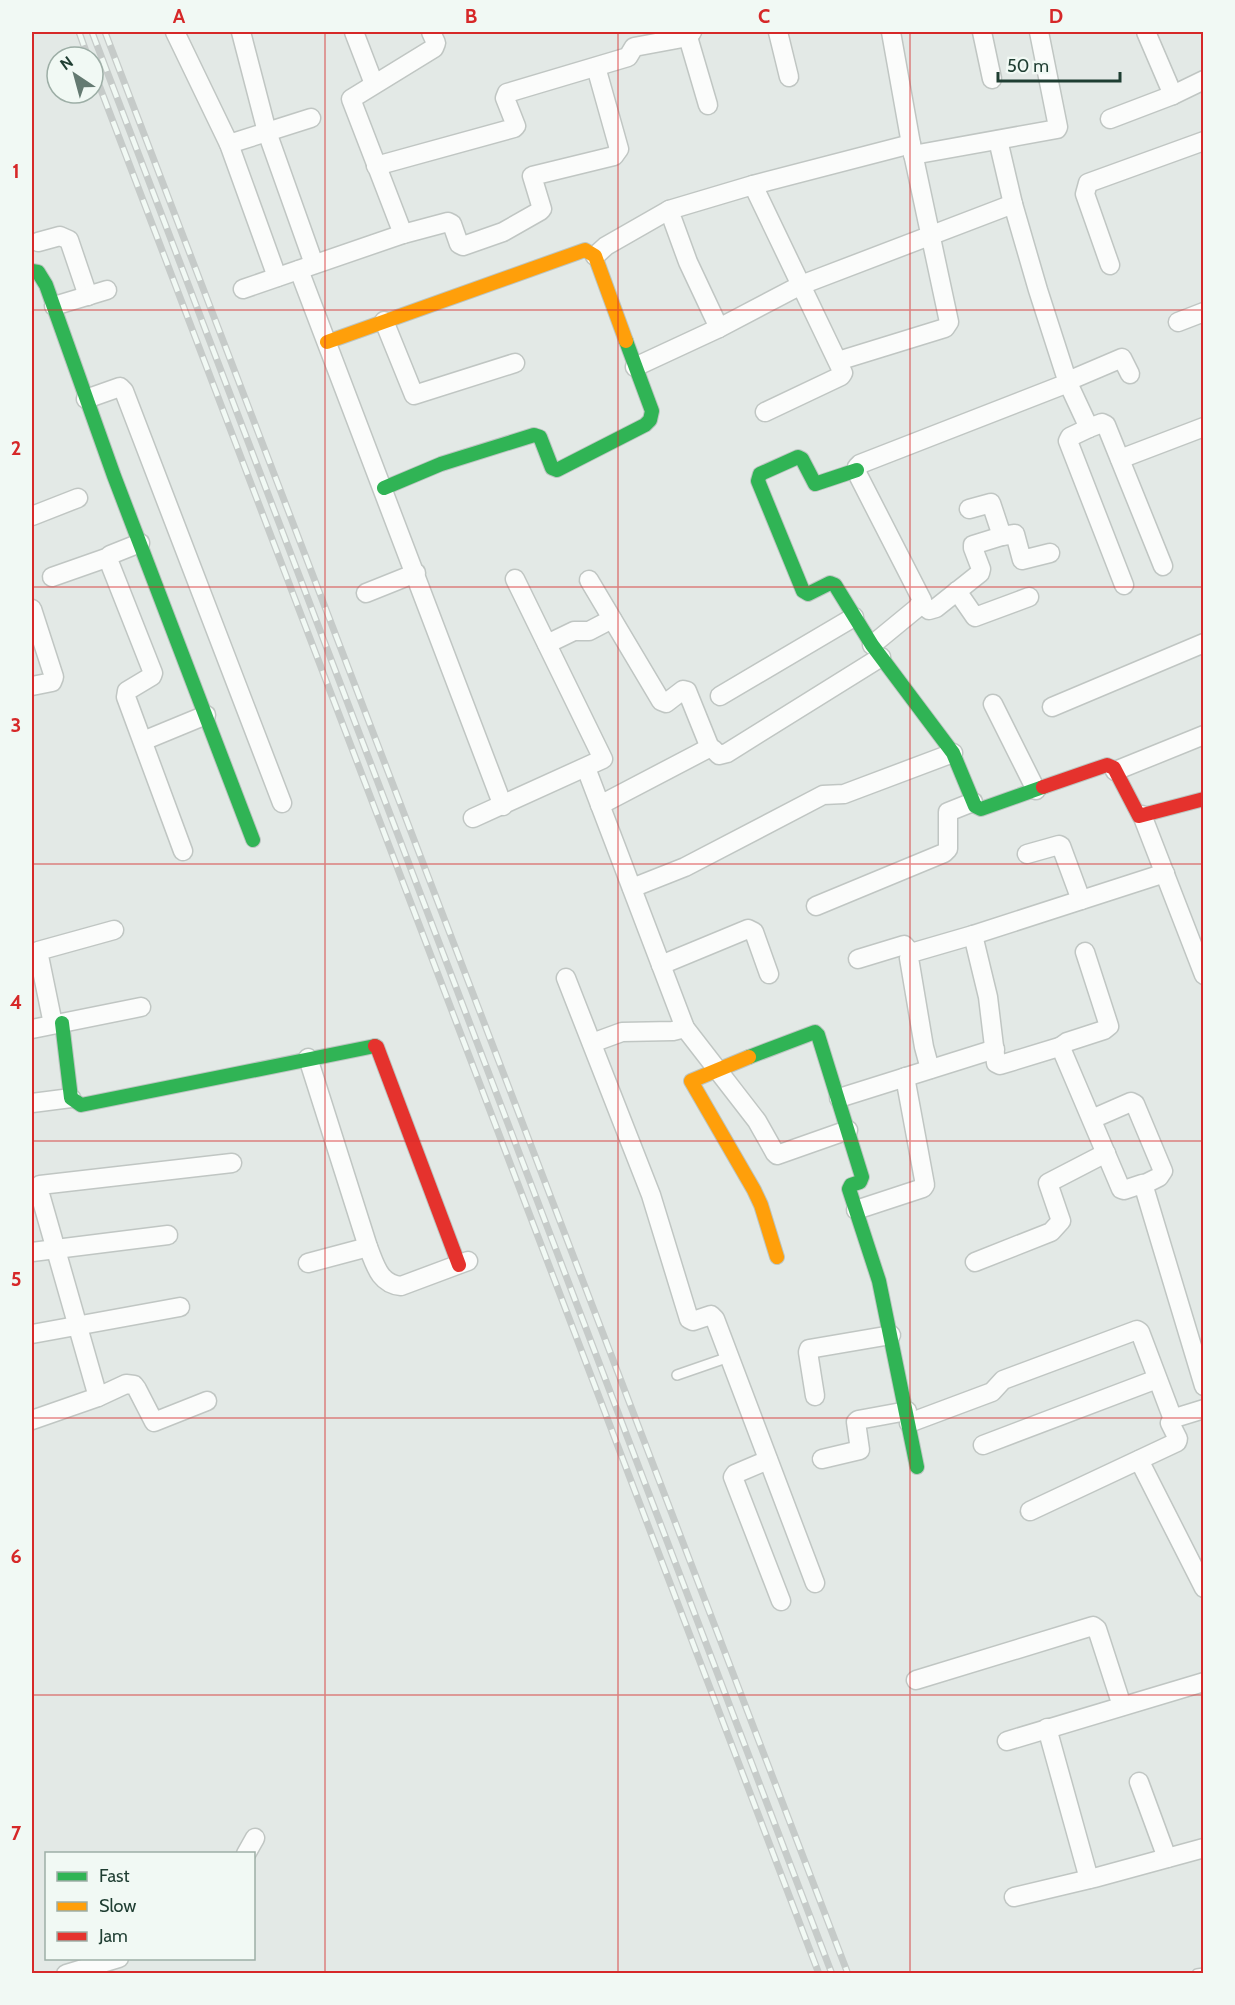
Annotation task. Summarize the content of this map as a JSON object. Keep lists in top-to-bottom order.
{
  "legend": ["Fast", "Slow", "Jam"],
  "scale_bar": "50 m",
  "north": "top left",
  "grid": {
    "columns": [
      "A",
      "B",
      "C",
      "D"
    ],
    "rows": [
      "1",
      "2",
      "3",
      "4",
      "5",
      "6",
      "7"
    ]
  }
}
